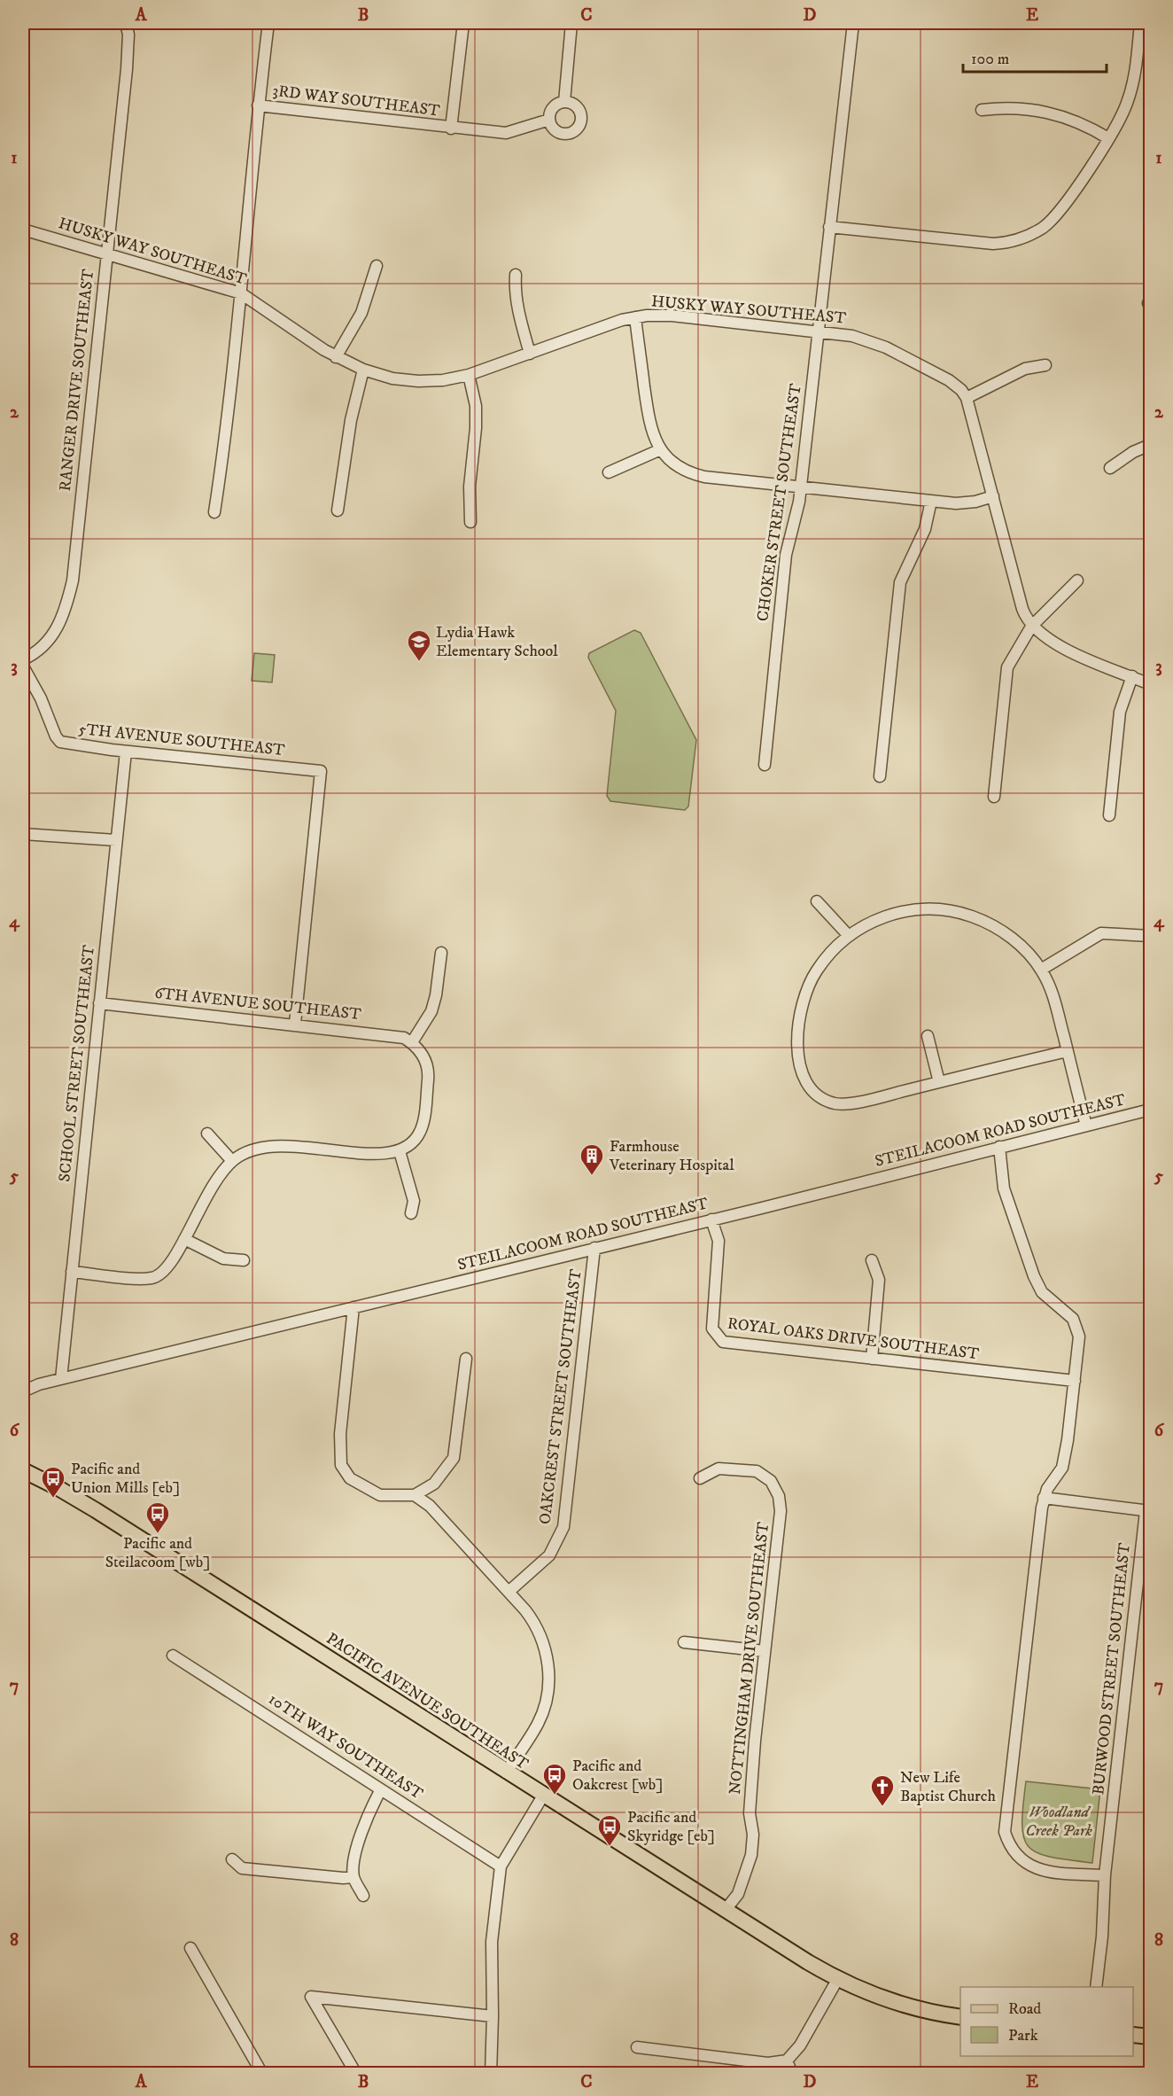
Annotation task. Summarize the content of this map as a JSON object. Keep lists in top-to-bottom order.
{
  "streets": {
    "main road": ["PACIFIC AVENUE SOUTHEAST"],
    "street": [
      "3RD WAY SOUTHEAST",
      "HUSKY WAY SOUTHEAST",
      "RANGER DRIVE SOUTHEAST",
      "CHOKER STREET SOUTHEAST",
      "5TH AVENUE SOUTHEAST",
      "6TH AVENUE SOUTHEAST",
      "SCHOOL STREET SOUTHEAST",
      "STEILACOOM ROAD SOUTHEAST",
      "ROYAL OAKS DRIVE SOUTHEAST",
      "OAKCREST STREET SOUTHEAST",
      "NOTTINGHAM DRIVE SOUTHEAST",
      "BURWOOD STREET SOUTHEAST",
      "10TH WAY SOUTHEAST"
    ]
  },
  "crossings": [
    ["HUSKY WAY SOUTHEAST", "RANGER DRIVE SOUTHEAST"],
    ["HUSKY WAY SOUTHEAST", "CHOKER STREET SOUTHEAST"],
    ["5TH AVENUE SOUTHEAST", "6TH AVENUE SOUTHEAST"],
    ["5TH AVENUE SOUTHEAST", "SCHOOL STREET SOUTHEAST"],
    ["6TH AVENUE SOUTHEAST", "SCHOOL STREET SOUTHEAST"],
    ["SCHOOL STREET SOUTHEAST", "STEILACOOM ROAD SOUTHEAST"],
    ["STEILACOOM ROAD SOUTHEAST", "ROYAL OAKS DRIVE SOUTHEAST"],
    ["STEILACOOM ROAD SOUTHEAST", "OAKCREST STREET SOUTHEAST"],
    ["NOTTINGHAM DRIVE SOUTHEAST", "PACIFIC AVENUE SOUTHEAST"]
  ],
  "parks": ["Woodland Creek Park"],
  "places": {
    "school or university": ["Lydia Hawk Elementary School"],
    "building": ["Farmhouse Veterinary Hospital"],
    "bus stop": [
      "Pacific and Union Mills [eb]",
      "Pacific and Steilacoom [wb]",
      "Pacific and Oakcrest [wb]",
      "Pacific and Skyridge [eb]"
    ],
    "church": ["New Life Baptist Church"]
  },
  "legend": ["Road", "Park"],
  "scale_bar": "100 m",
  "grid": {
    "columns": [
      "A",
      "B",
      "C",
      "D",
      "E"
    ],
    "rows": [
      "1",
      "2",
      "3",
      "4",
      "5",
      "6",
      "7",
      "8"
    ]
  }
}
